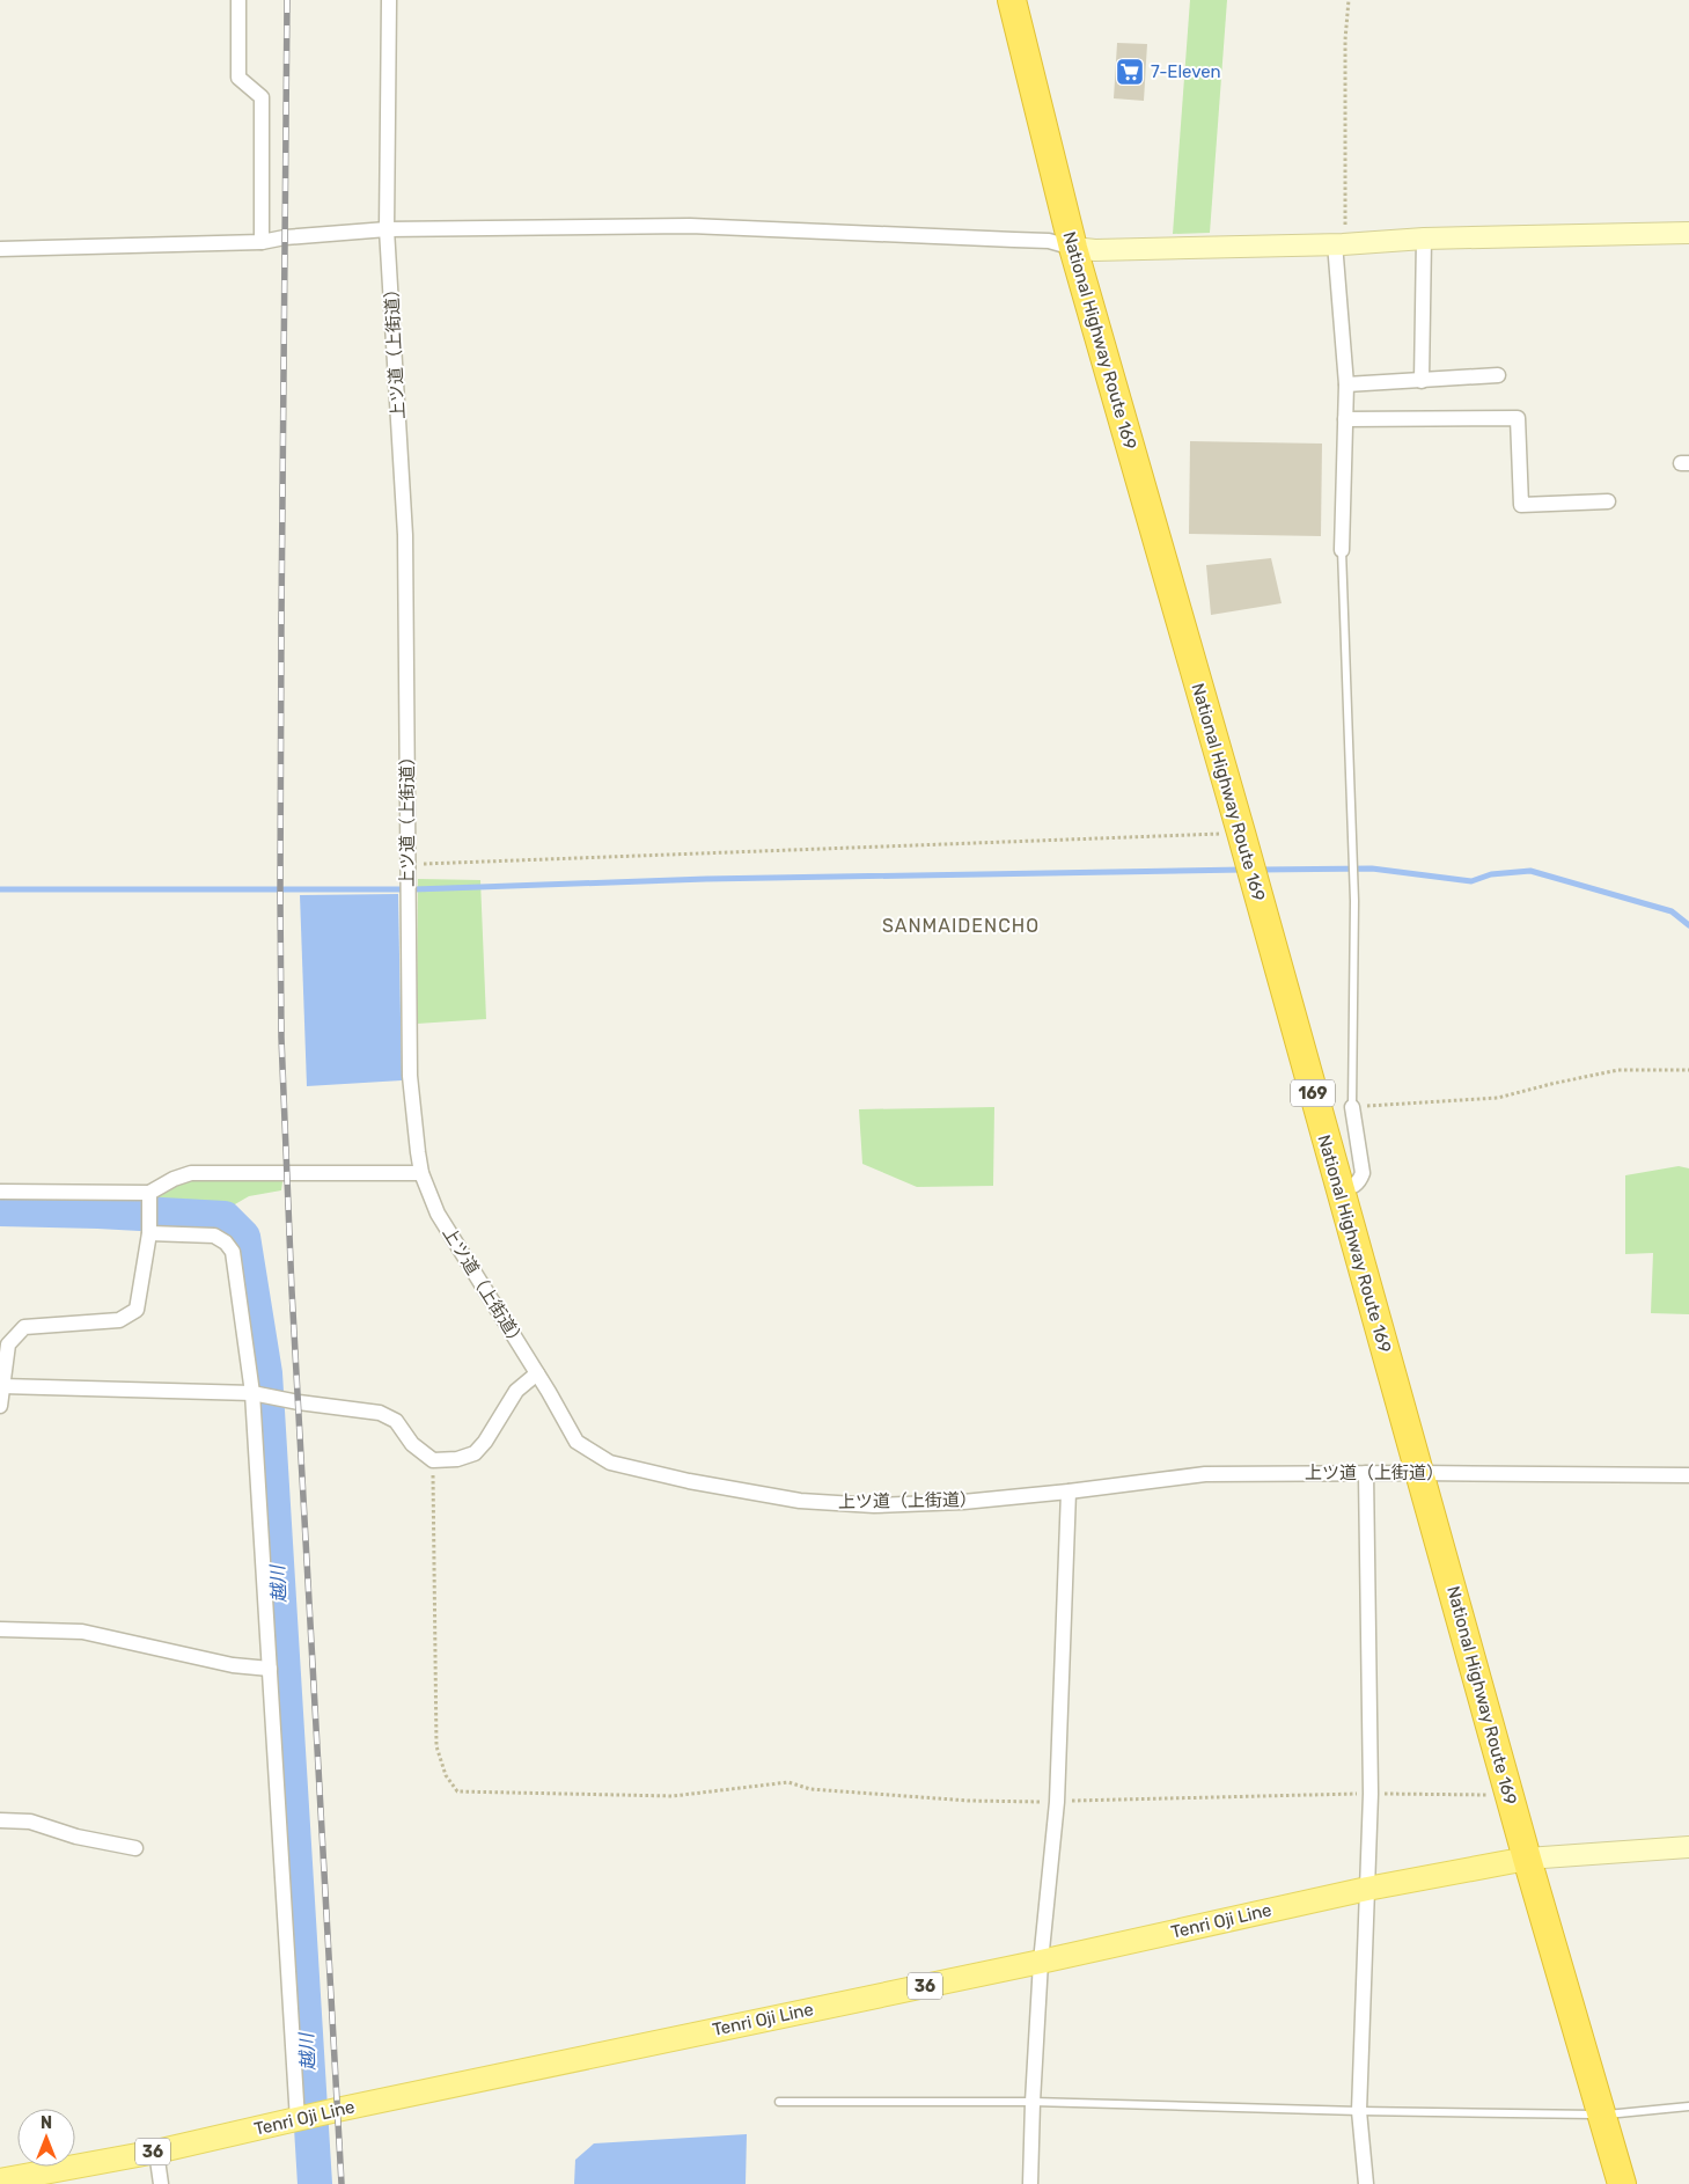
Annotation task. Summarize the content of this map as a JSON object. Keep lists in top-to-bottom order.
{
  "streets": {
    "highway": ["National Highway Route 169", "169"],
    "main road": ["Tenri Oji Line", "36"],
    "street": ["上ツ道（上街道）"]
  },
  "crossings": [
    ["National Highway Route 169", "上ツ道（上街道）"],
    ["National Highway Route 169", "Tenri Oji Line"]
  ],
  "districts": ["SANMAIDENCHO"],
  "water": ["越川"],
  "places": {
    "supermarket": ["7-Eleven"]
  },
  "north": "top"
}
